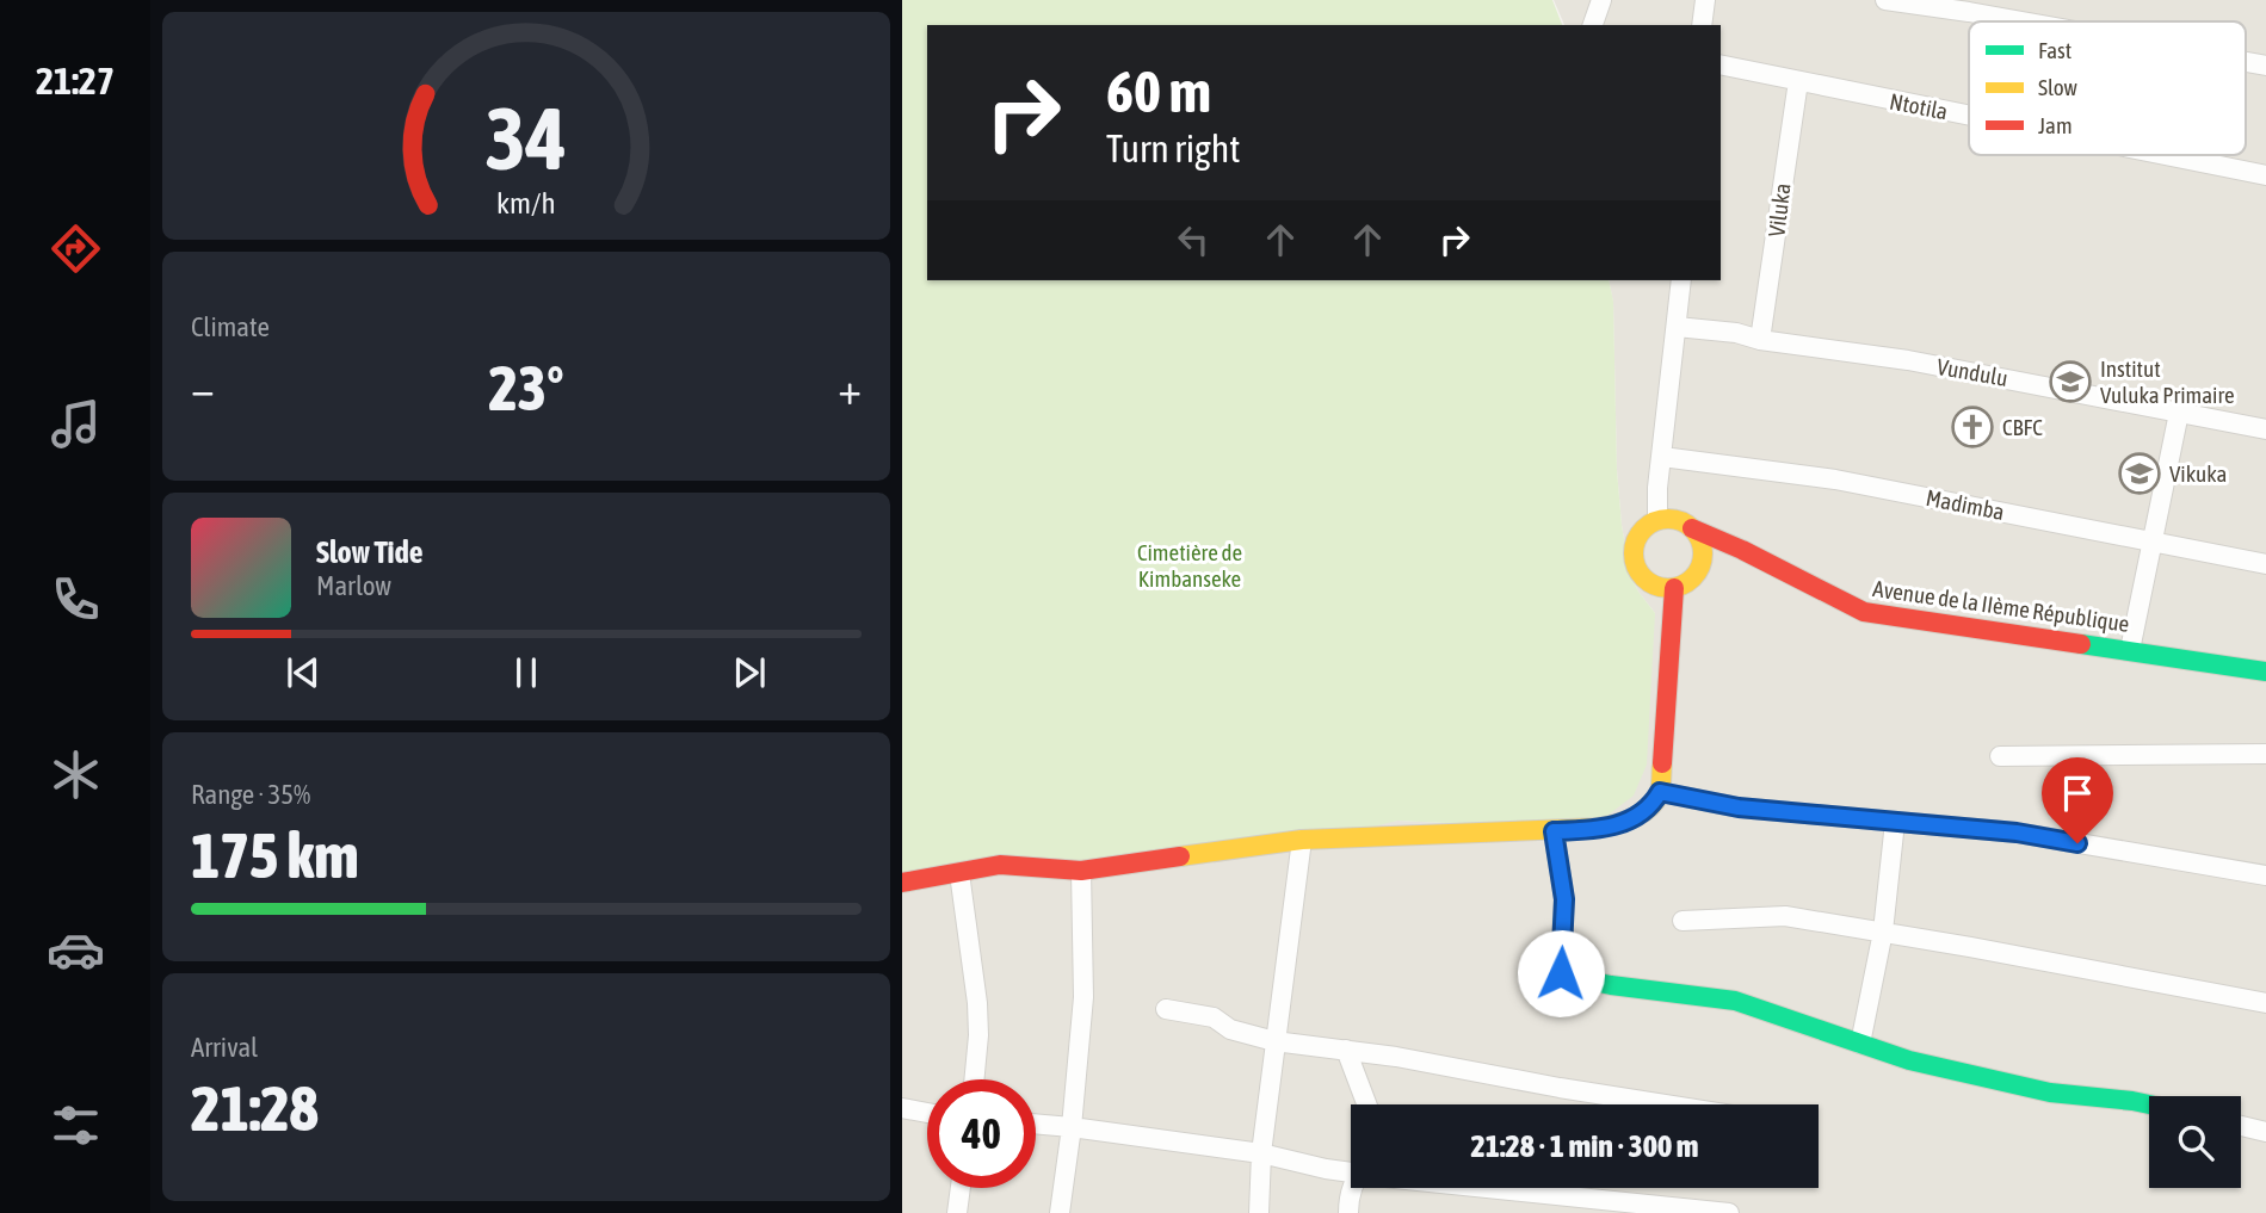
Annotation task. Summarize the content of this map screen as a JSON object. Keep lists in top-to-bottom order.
{
  "streets": {
    "street": [
      "Ntotila",
      "Viluka",
      "Vundulu",
      "Madimba",
      "Avenue de la IIème République"
    ]
  },
  "crossings": [
    ["Ntotila", "Viluka"],
    ["Viluka", "Vundulu"]
  ],
  "parks": ["Cimetière de Kimbanseke"],
  "places": {
    "school or university": ["Institut Vuluka Primaire", "Vikuka"],
    "church": ["CBFC"]
  },
  "legend": ["Fast", "Slow", "Jam"],
  "page": {
    "tabs": "21:27",
    "turn": ["60 m", "Turn right"],
    "tile": [
      "Climate",
      ["Range · 35%", "175 km"],
      ["Arrival", "21:28"]
    ],
    "heat": ["−", "23°", "+"],
    "song": ["Slow Tide", "Marlow"],
    "limit": "40",
    "trip": "21:28 · 1 min · 300 m",
    "gauge": ["34", "km/h"]
  }
}
